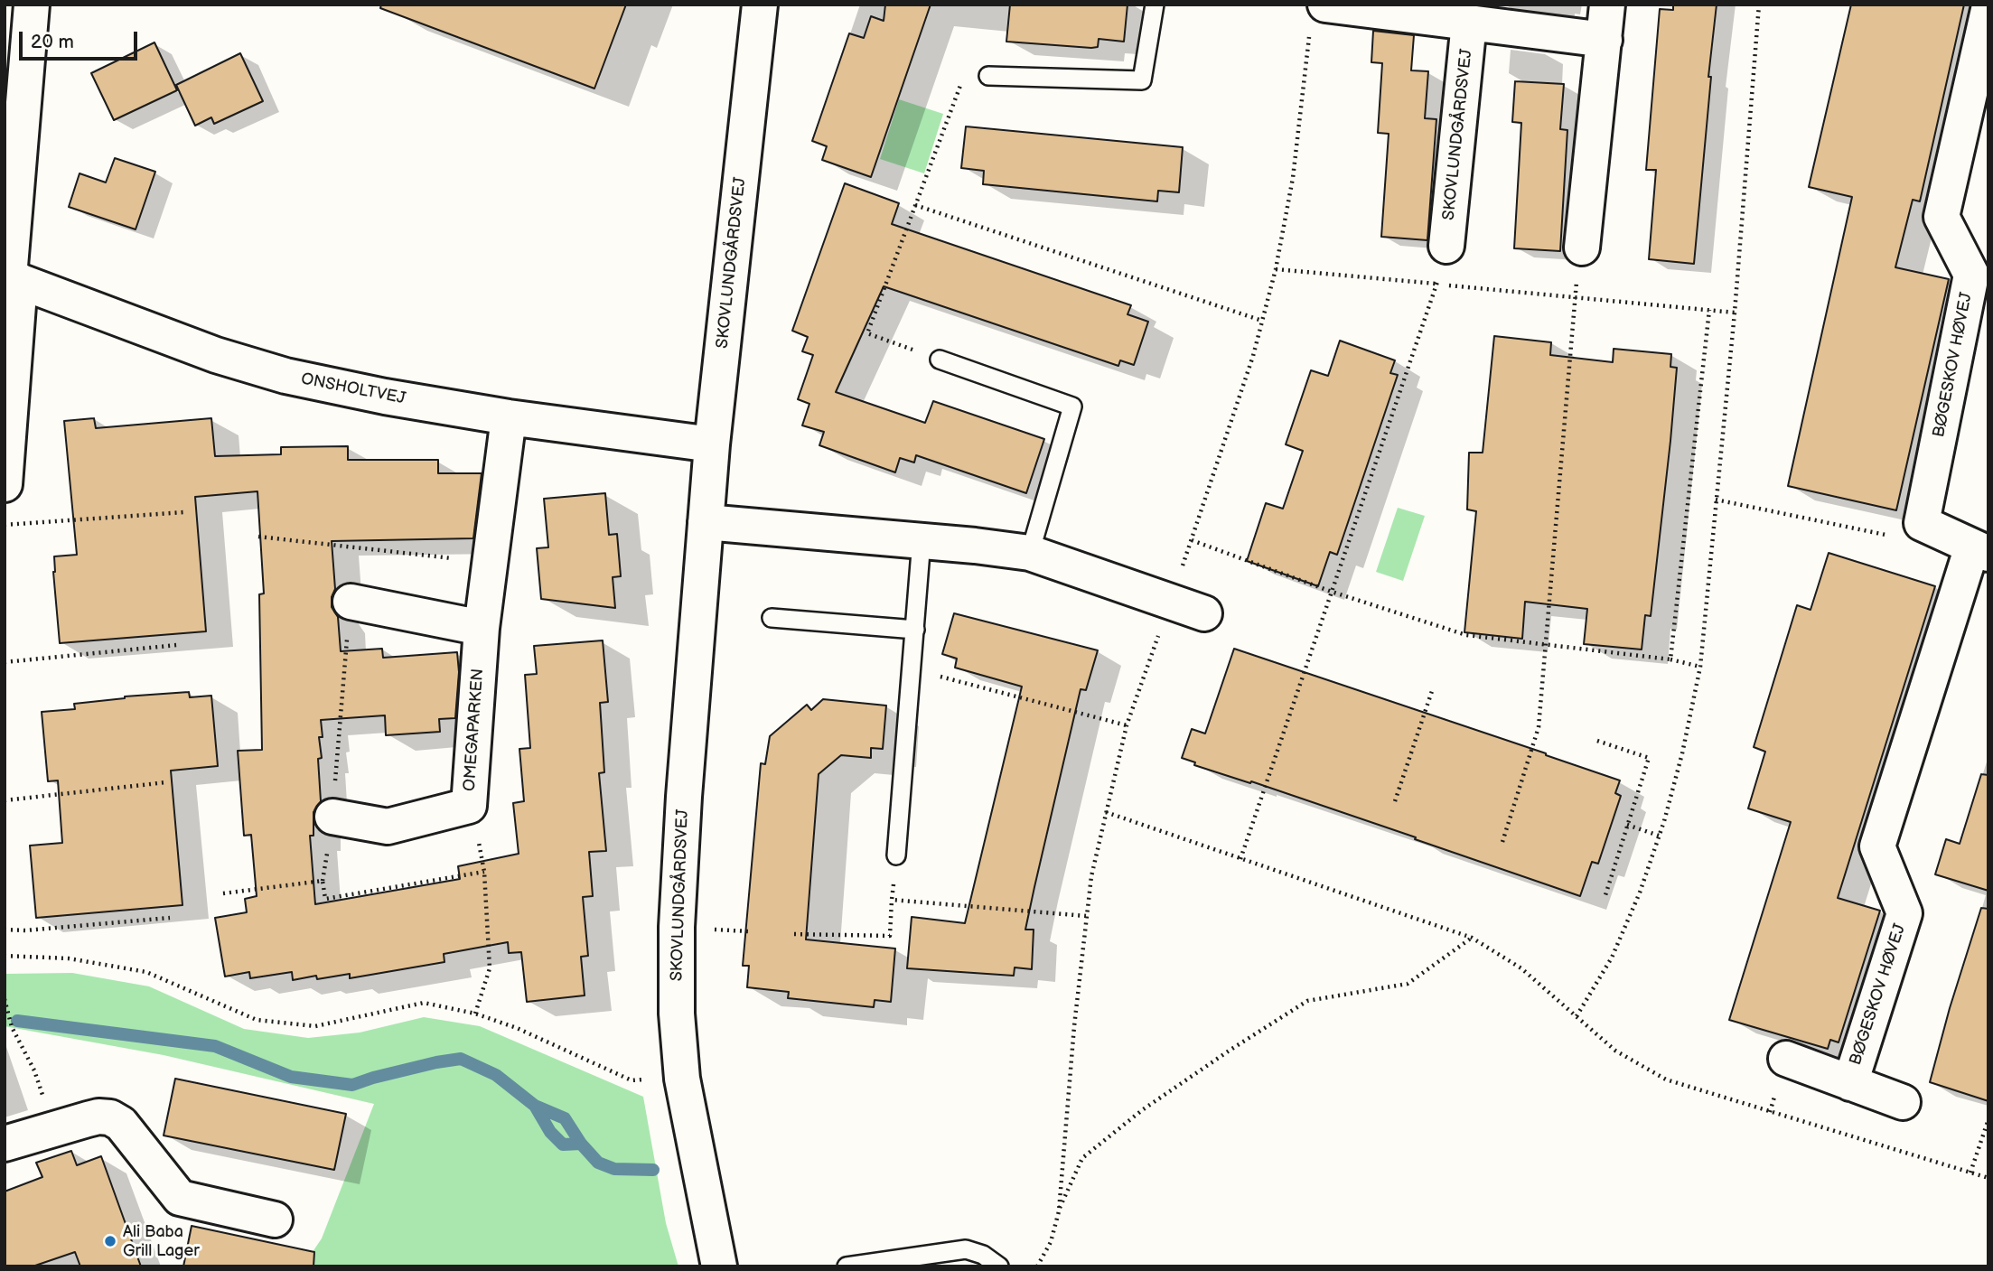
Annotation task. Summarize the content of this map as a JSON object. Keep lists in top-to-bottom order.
{
  "streets": {
    "street": [
      "SKOVLUNDGÅRDSVEJ",
      "BØGESKOV HØVEJ",
      "ONSHOLTVEJ",
      "OMEGAPARKEN"
    ]
  },
  "crossings": [
    ["SKOVLUNDGÅRDSVEJ", "ONSHOLTVEJ"],
    ["ONSHOLTVEJ", "OMEGAPARKEN"]
  ],
  "places": ["Ali Baba Grill Lager"],
  "scale_bar": "20 m"
}
